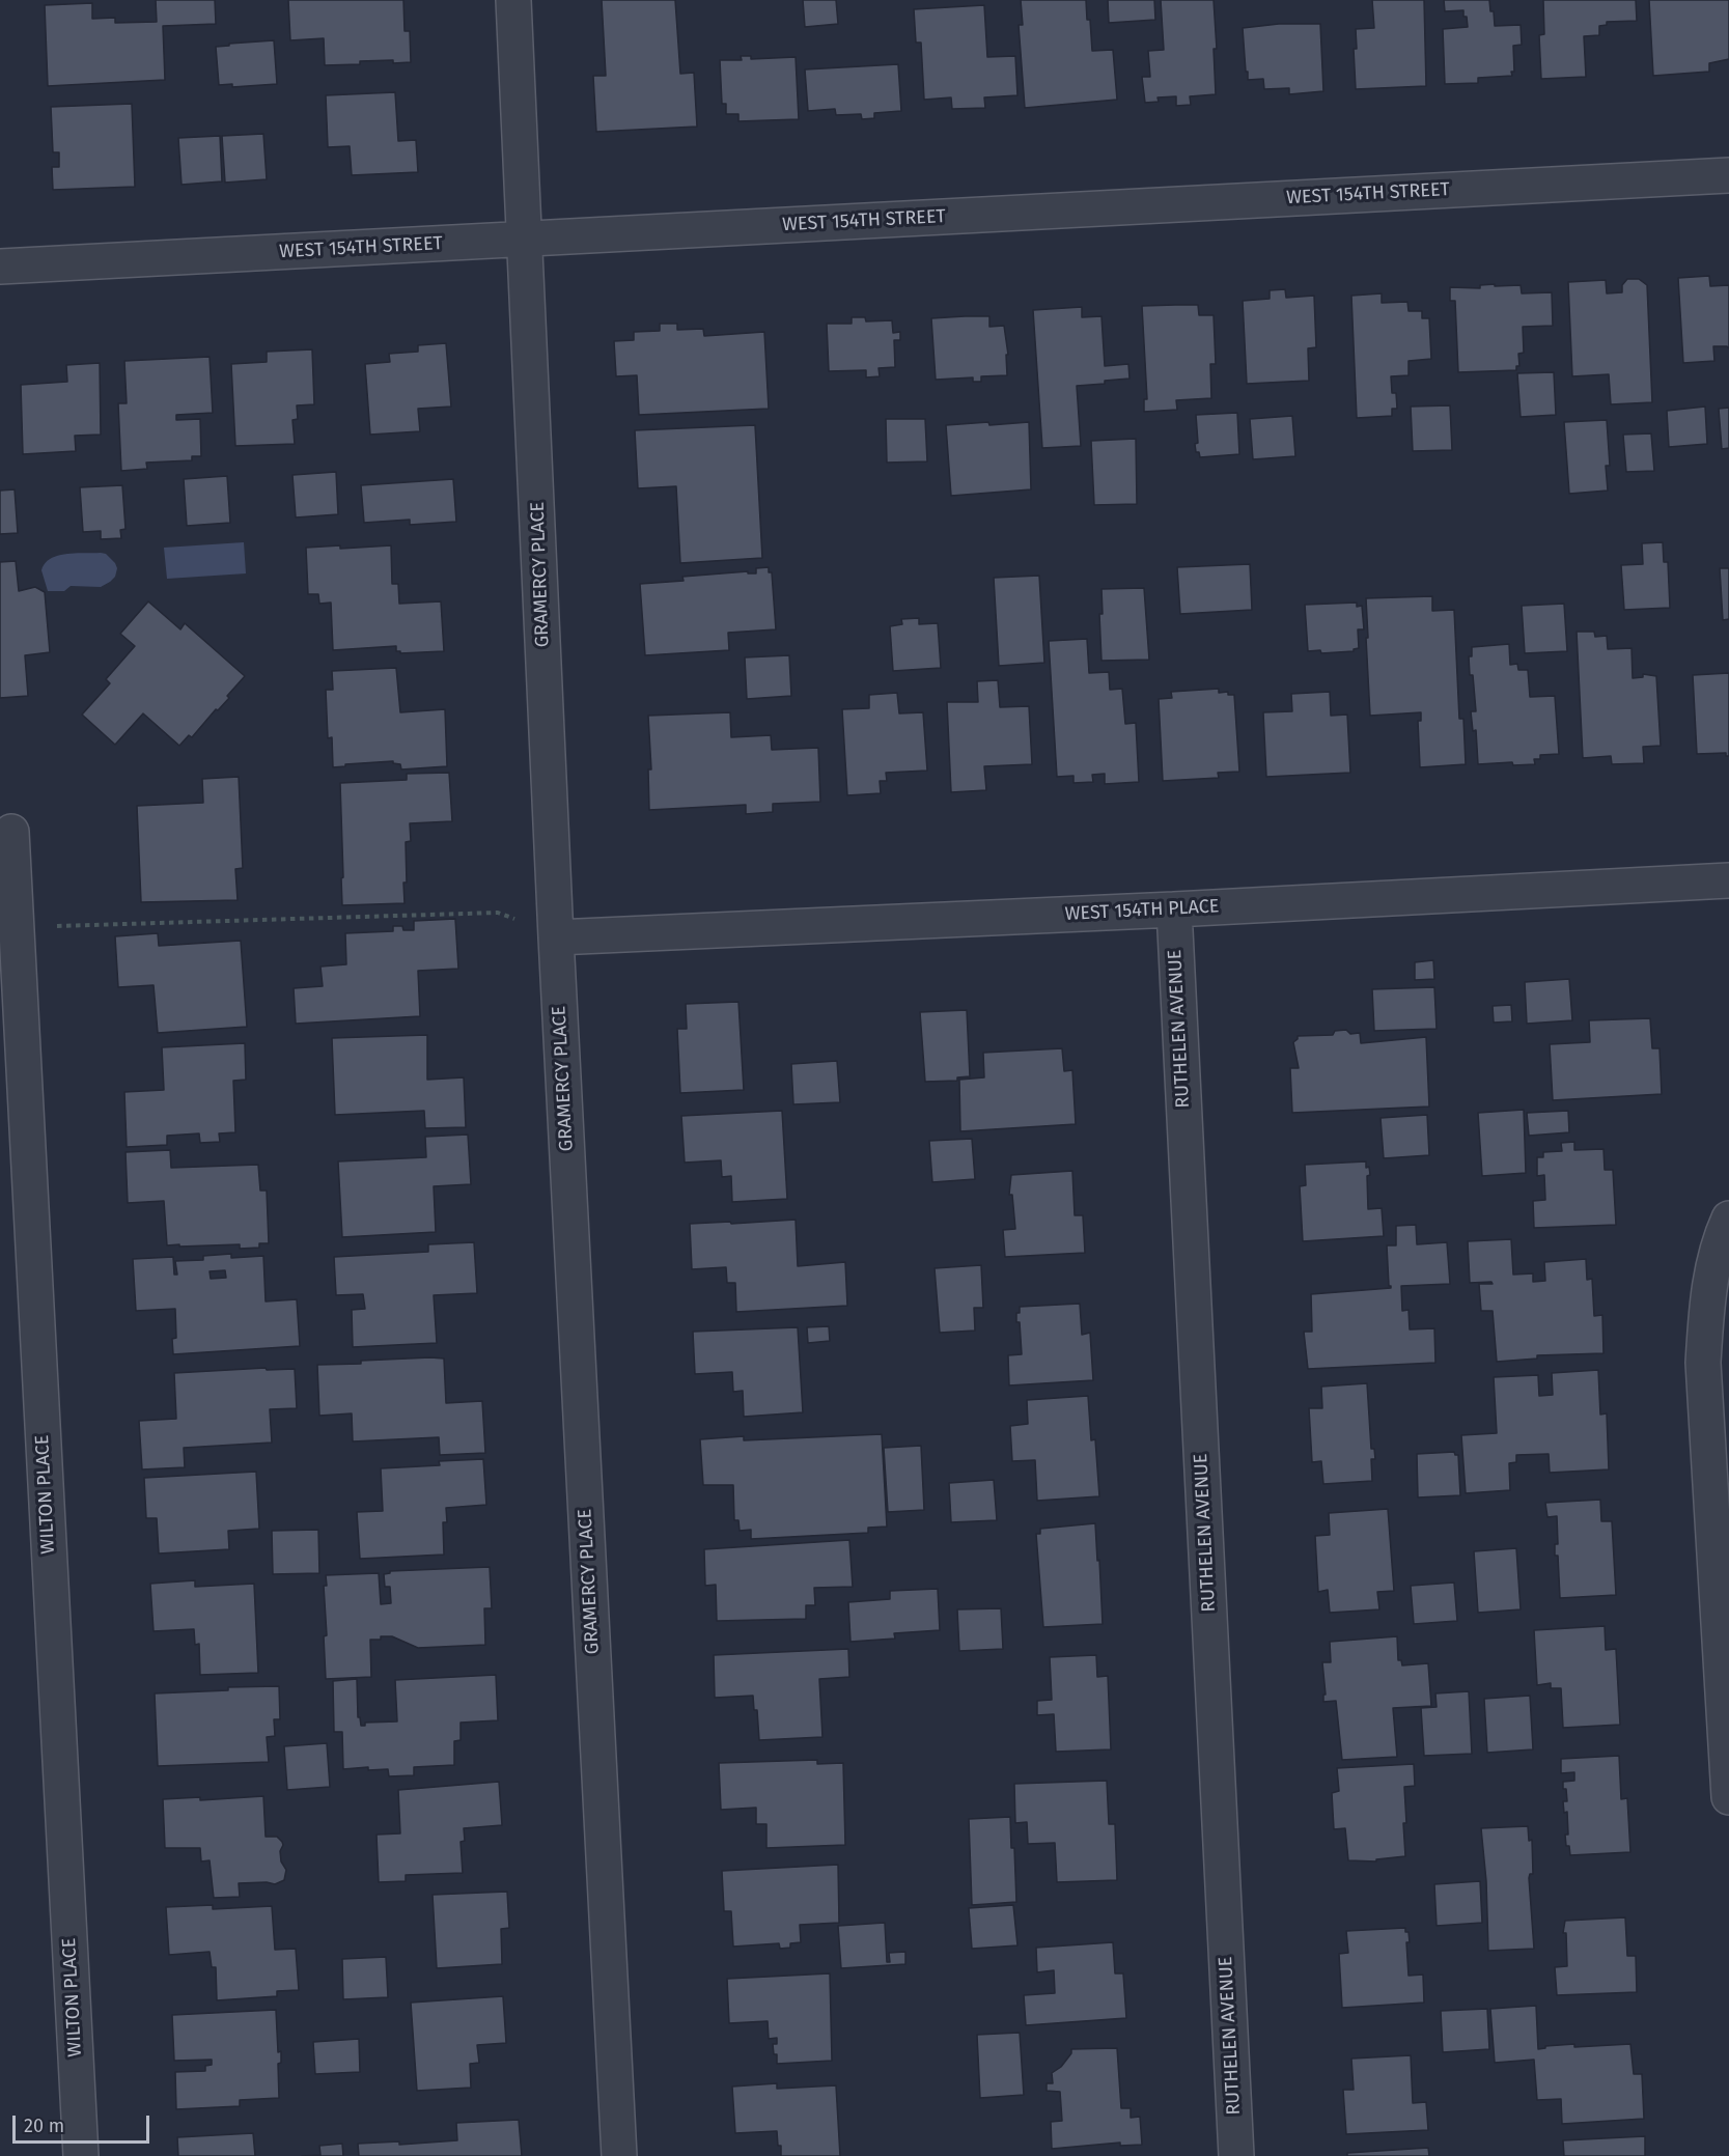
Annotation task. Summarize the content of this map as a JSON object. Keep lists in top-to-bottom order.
{
  "streets": {
    "street": [
      "WEST 154TH STREET",
      "GRAMERCY PLACE",
      "WEST 154TH PLACE",
      "RUTHELEN AVENUE",
      "WILTON PLACE"
    ]
  },
  "crossings": [
    ["WEST 154TH STREET", "GRAMERCY PLACE"],
    ["GRAMERCY PLACE", "WEST 154TH PLACE"],
    ["WEST 154TH PLACE", "RUTHELEN AVENUE"]
  ],
  "scale_bar": "20 m"
}
